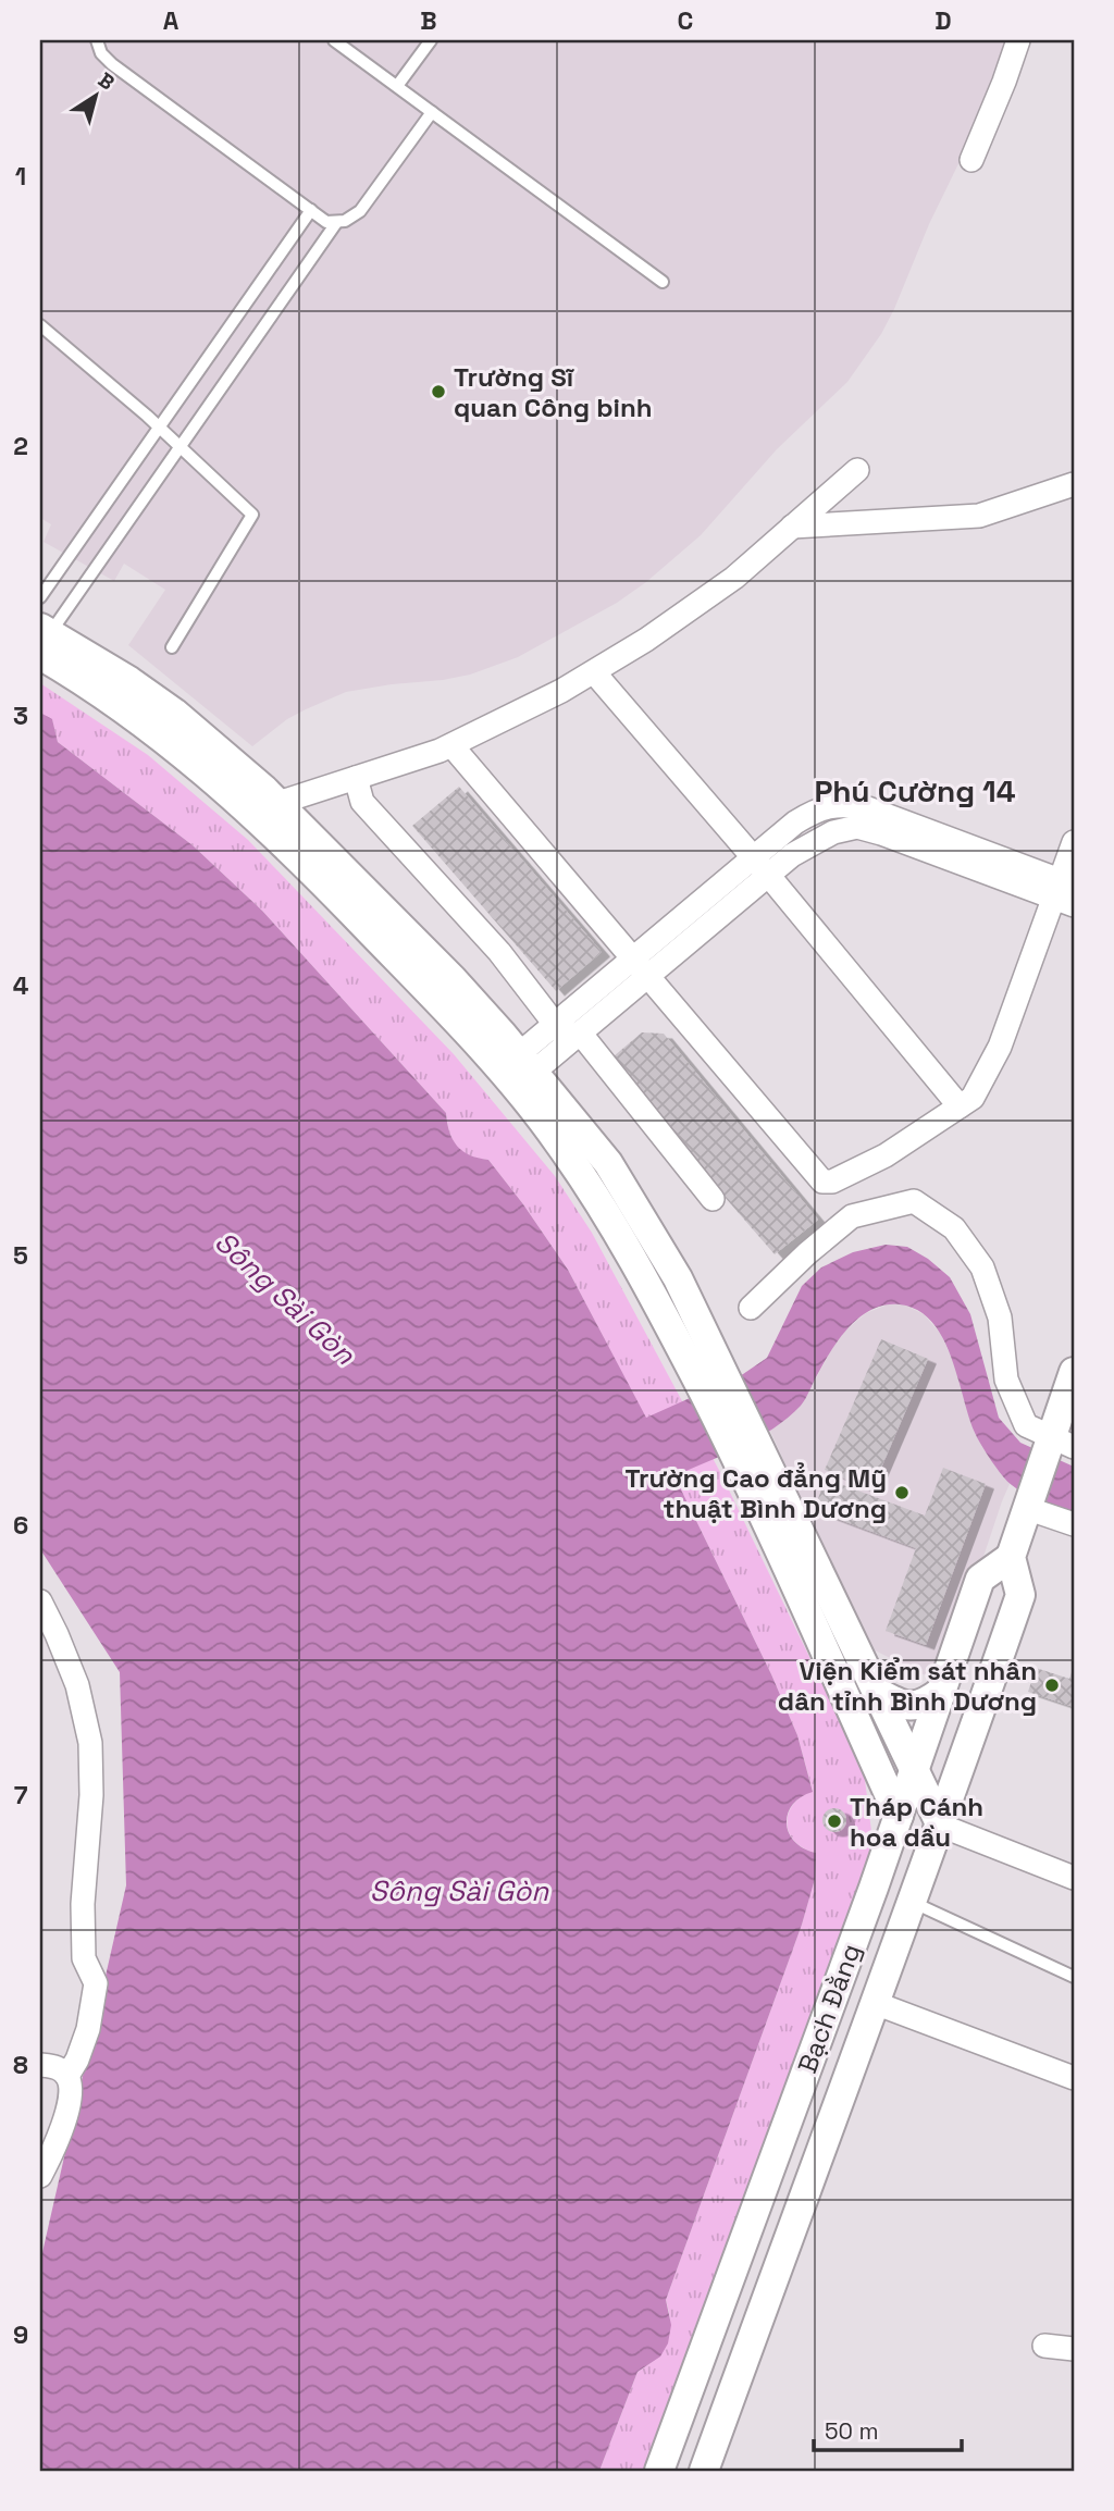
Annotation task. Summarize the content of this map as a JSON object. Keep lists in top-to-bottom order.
{
  "streets": {
    "street": ["Bạch Đằng"]
  },
  "districts": ["Phú Cường 14"],
  "water": ["Sông Sài Gòn"],
  "places": [
    "Trường Sĩ quan Công binh",
    "Trường Cao đẳng Mỹ thuật Bình Dương",
    "Viện Kiểm sát nhân dân tỉnh Bình Dương",
    "Tháp Cánh hoa dầu"
  ],
  "scale_bar": "50 m",
  "north": "top right",
  "grid": {
    "columns": [
      "A",
      "B",
      "C",
      "D"
    ],
    "rows": [
      "1",
      "2",
      "3",
      "4",
      "5",
      "6",
      "7",
      "8",
      "9"
    ]
  }
}
